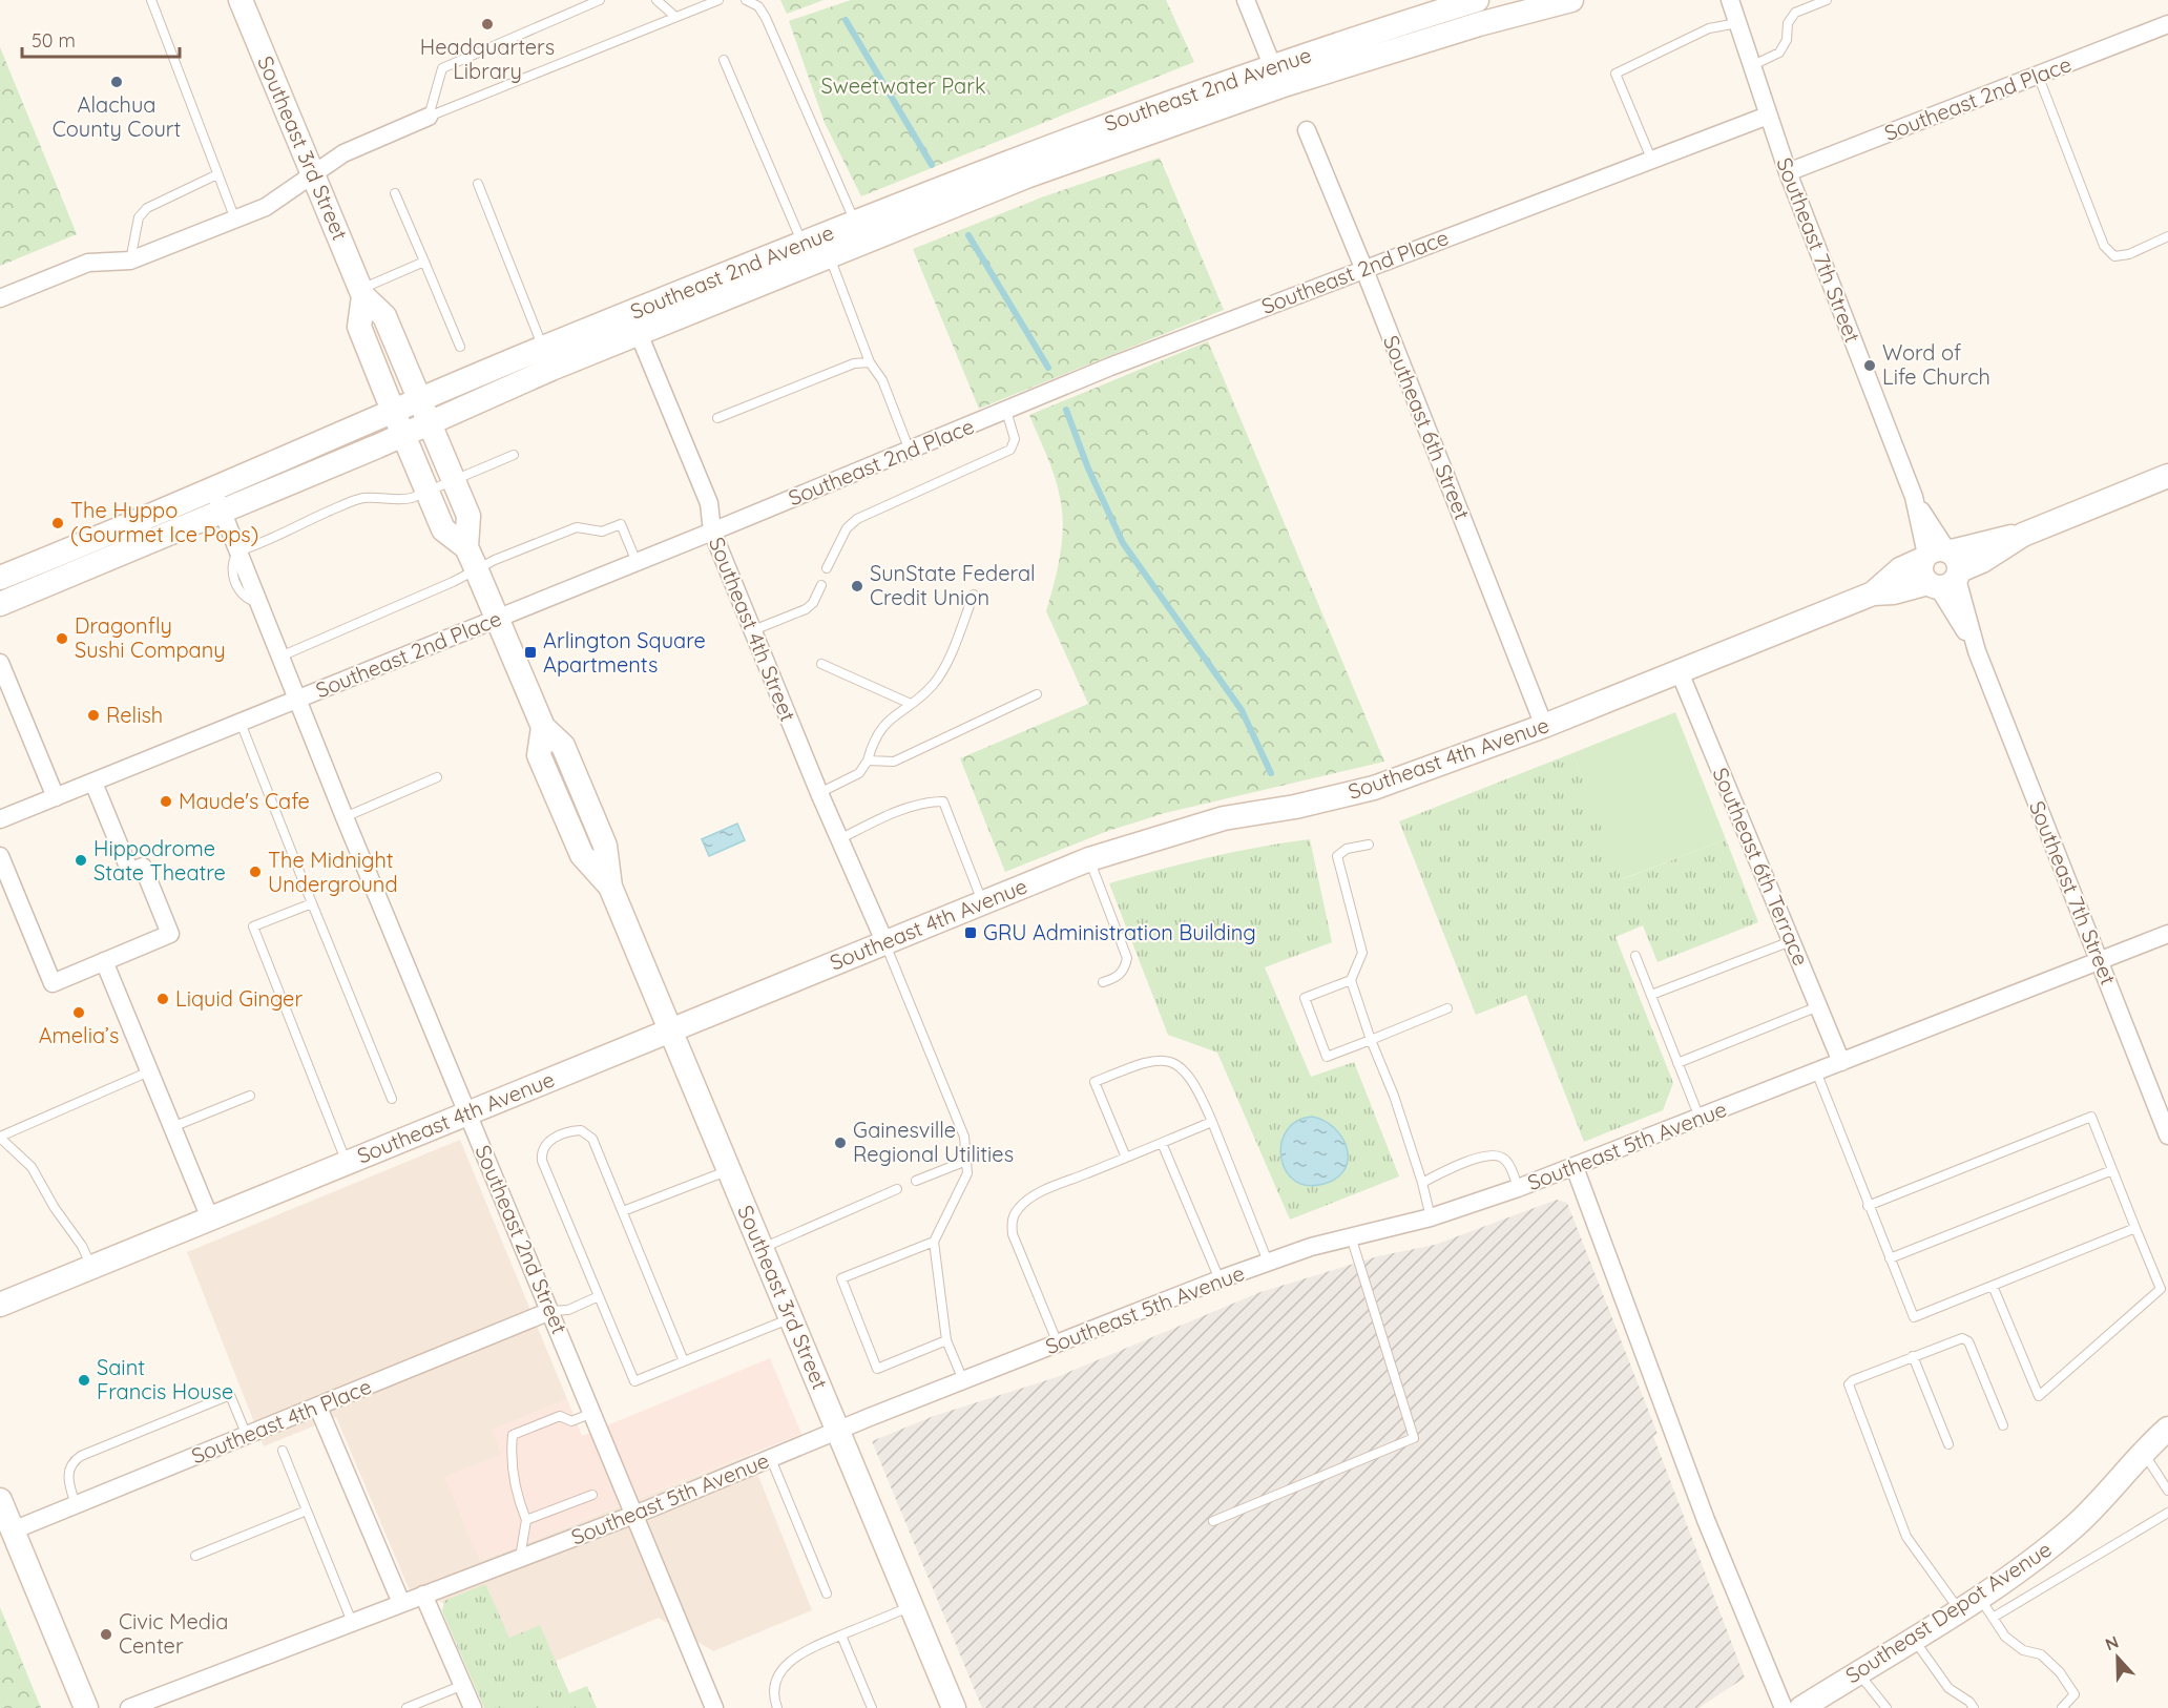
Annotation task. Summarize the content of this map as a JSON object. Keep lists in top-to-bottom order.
{
  "streets": {
    "street": [
      "Southeast 2nd Avenue",
      "Southeast 2nd Place",
      "Southeast 3rd Street",
      "Southeast 7th Street",
      "Southeast 6th Street",
      "Southeast 4th Street",
      "Southeast 4th Avenue",
      "Southeast 6th Terrace",
      "Southeast 5th Avenue",
      "Southeast 2nd Street",
      "Southeast 4th Place",
      "Southeast Depot Avenue"
    ]
  },
  "crossings": [
    ["Southeast 2nd Avenue", "Southeast 3rd Street"],
    ["Southeast 2nd Avenue", "Southeast 4th Street"],
    ["Southeast 2nd Avenue", "Southeast 2nd Street"],
    ["Southeast 2nd Place", "Southeast 3rd Street"],
    ["Southeast 2nd Place", "Southeast 7th Street"],
    ["Southeast 2nd Place", "Southeast 6th Street"],
    ["Southeast 2nd Place", "Southeast 4th Street"],
    ["Southeast 2nd Place", "Southeast 2nd Street"],
    ["Southeast 3rd Street", "Southeast 4th Avenue"],
    ["Southeast 3rd Street", "Southeast 5th Avenue"],
    ["Southeast 7th Street", "Southeast 4th Avenue"],
    ["Southeast 7th Street", "Southeast 5th Avenue"],
    ["Southeast 6th Street", "Southeast 4th Avenue"],
    ["Southeast 4th Street", "Southeast 4th Avenue"],
    ["Southeast 4th Avenue", "Southeast 6th Terrace"],
    ["Southeast 4th Avenue", "Southeast 2nd Street"],
    ["Southeast 6th Terrace", "Southeast 5th Avenue"],
    ["Southeast 5th Avenue", "Southeast 2nd Street"],
    ["Southeast 2nd Street", "Southeast 4th Place"]
  ],
  "parks": ["Sweetwater Park"],
  "places": {
    "other": [
      "Headquarters Library",
      "Alachua County Court",
      "Word of Life Church",
      "The Hyppo (Gourmet Ice Pops)",
      "SunState Federal Credit Union",
      "Dragonfly Sushi Company",
      "Relish",
      "Maude's Cafe",
      "Hippodrome State Theatre",
      "The Midnight Underground",
      "Liquid Ginger",
      "Amelia’s",
      "Gainesville Regional Utilities",
      "Saint Francis House",
      "Civic Media Center"
    ],
    "transit": ["Arlington Square Apartments", "GRU Administration Building"]
  },
  "scale_bar": "50 m",
  "north": "top"
}
